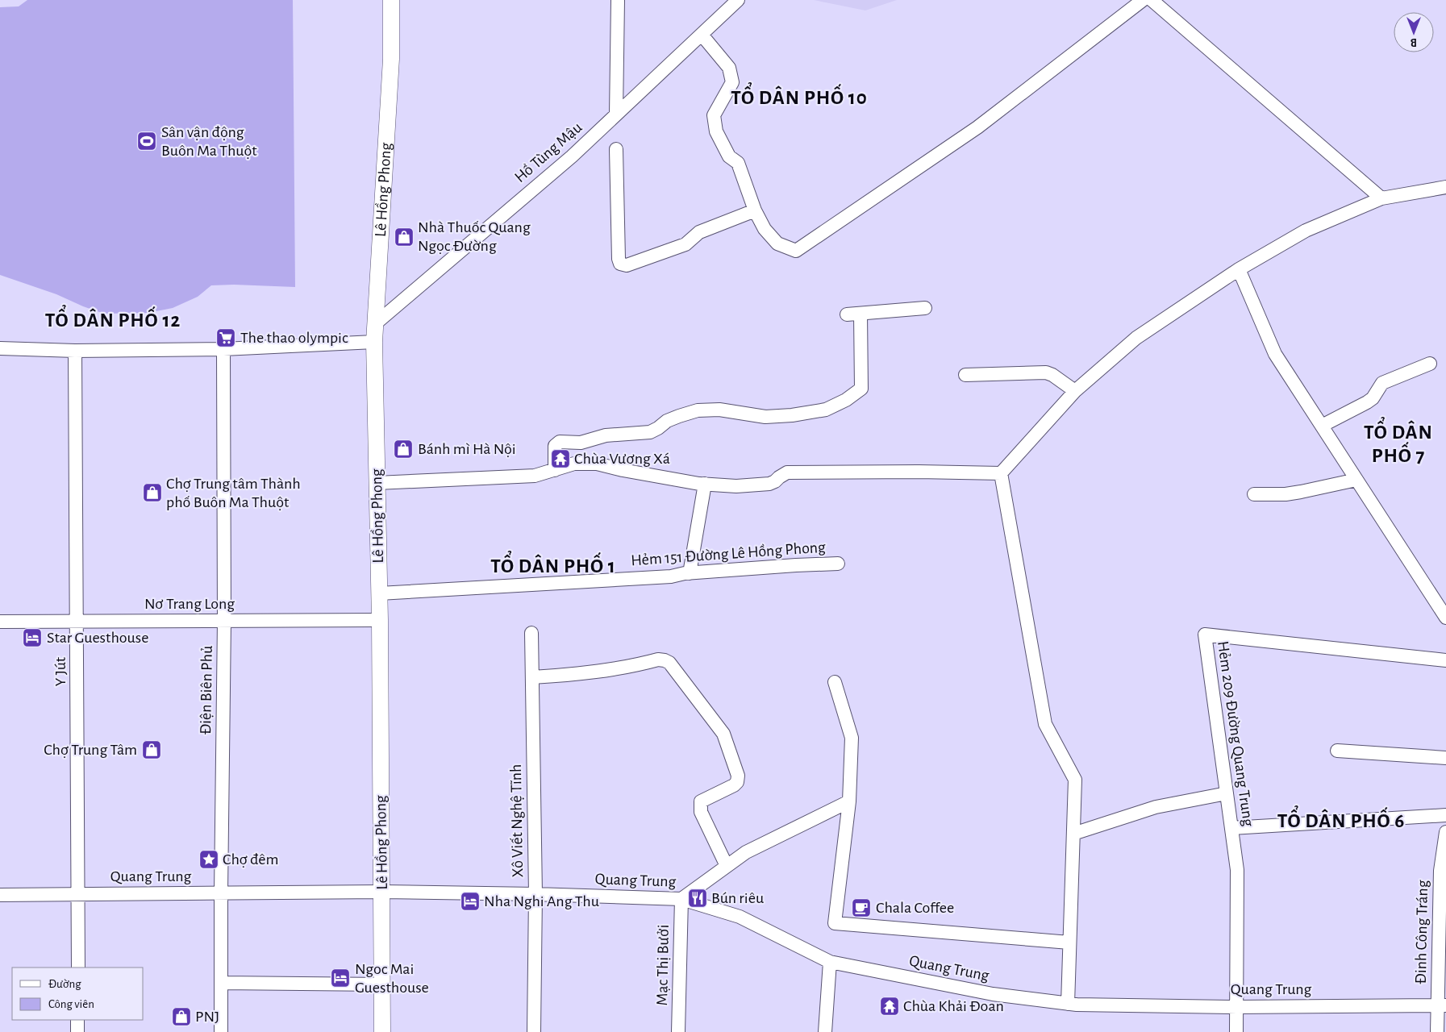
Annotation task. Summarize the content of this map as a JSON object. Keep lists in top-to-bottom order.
{
  "streets": {
    "street": [
      "Hồ Tùng Mậu",
      "Lê Hồng Phong",
      "Hẻm 151 Đường Lê Hồng Phong",
      "Nơ Trang Long",
      "Y Jút",
      "Điện Biên Phủ",
      "Hẻm 209 Đường Quang Trung",
      "Xô Viết Nghệ Tĩnh",
      "Quang Trung",
      "Đinh Công Tráng",
      "Mạc Thị Bưởi"
    ]
  },
  "crossings": [
    ["Hồ Tùng Mậu", "Lê Hồng Phong"],
    ["Lê Hồng Phong", "Hẻm 151 Đường Lê Hồng Phong"],
    ["Lê Hồng Phong", "Nơ Trang Long"],
    ["Lê Hồng Phong", "Quang Trung"],
    ["Nơ Trang Long", "Y Jút"],
    ["Nơ Trang Long", "Điện Biên Phủ"],
    ["Y Jút", "Quang Trung"],
    ["Điện Biên Phủ", "Quang Trung"],
    ["Hẻm 209 Đường Quang Trung", "Quang Trung"],
    ["Xô Viết Nghệ Tĩnh", "Quang Trung"],
    ["Quang Trung", "Đinh Công Tráng"],
    ["Quang Trung", "Mạc Thị Bưởi"]
  ],
  "districts": [
    "TỔ DÂN PHỐ 10",
    "TỔ DÂN PHỐ 12",
    "TỔ DÂN PHỐ 7",
    "TỔ DÂN PHỐ 1",
    "TỔ DÂN PHỐ 6"
  ],
  "places": {
    "sports": ["Sân vận động Buôn Ma Thuột"],
    "shop": [
      "Nhà Thuốc Quang Ngọc Đường",
      "Bánh mì Hà Nội",
      "Chợ Trung tâm Thành phố Buôn Ma Thuột",
      "Chợ Trung Tâm",
      "PNJ"
    ],
    "supermarket": ["The thao olympic"],
    "temple": ["Chùa Vương Xá", "Chùa Khải Đoan"],
    "hotel": ["Star Guesthouse", "Nha Nghi Ang Thu", "Ngoc Mai Guesthouse"],
    "place": ["Chợ đêm"],
    "restaurant": ["Bún riêu"],
    "cafe": ["Chala Coffee"]
  },
  "legend": ["Đường", "Công viên"],
  "north": "bottom"
}
